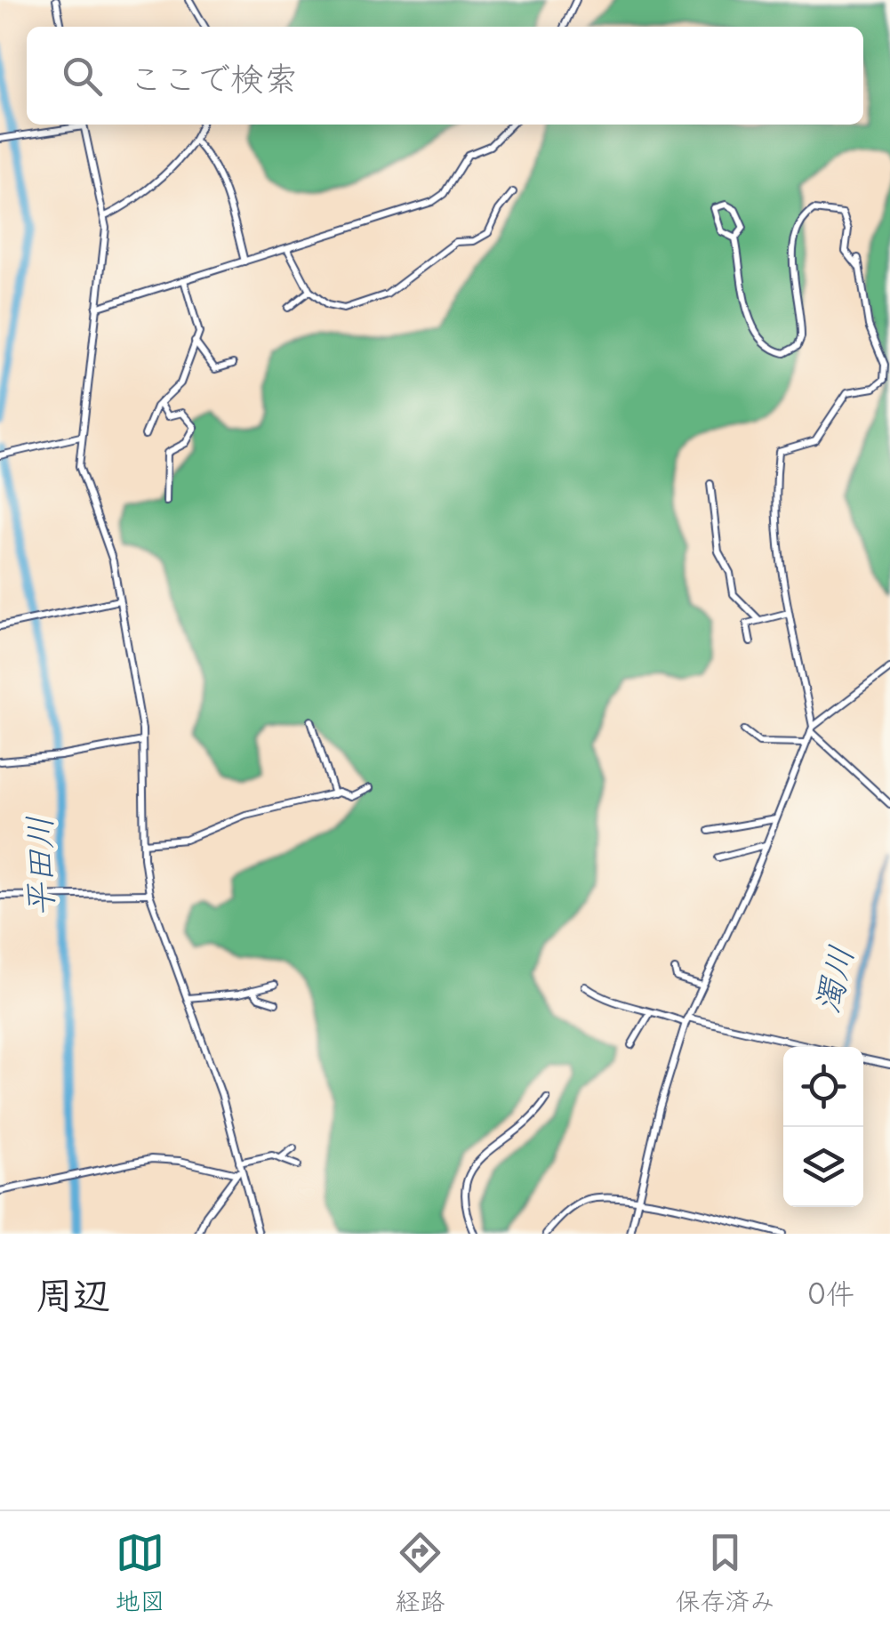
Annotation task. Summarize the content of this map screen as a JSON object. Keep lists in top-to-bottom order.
{
  "water": ["平田川", "濁川"],
  "page": {
    "search": "ここで検索",
    "heading": ["周辺", "0件"],
    "nav": ["地図", "経路", "保存済み"]
  }
}
